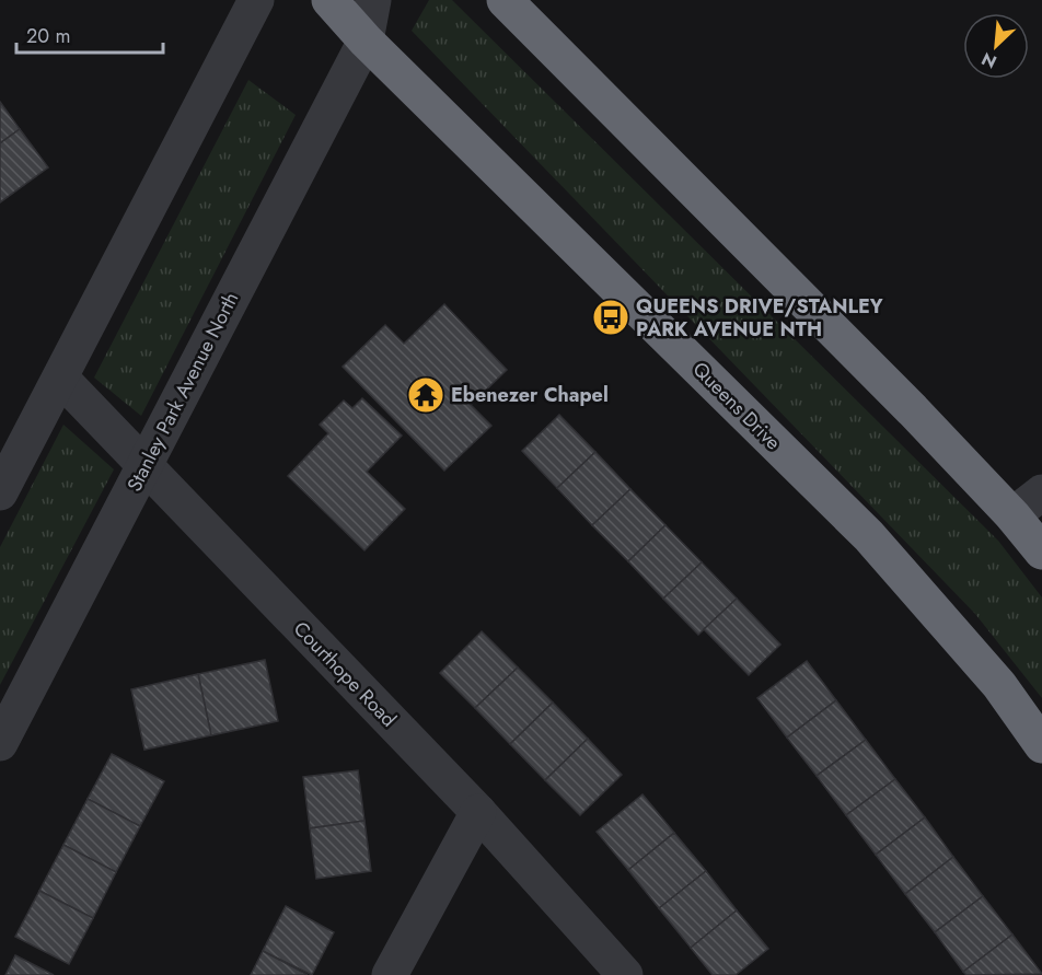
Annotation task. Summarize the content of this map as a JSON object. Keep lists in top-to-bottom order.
{
  "streets": {
    "highway": ["Queens Drive"],
    "street": ["Stanley Park Avenue North", "Courthope Road"]
  },
  "crossings": [
    ["Stanley Park Avenue North", "Queens Drive"],
    ["Stanley Park Avenue North", "Courthope Road"]
  ],
  "places": {
    "bus stop": ["QUEENS DRIVE/STANLEY PARK AVENUE NTH"],
    "temple": ["Ebenezer Chapel"]
  },
  "scale_bar": "20 m",
  "north": "bottom left"
}
